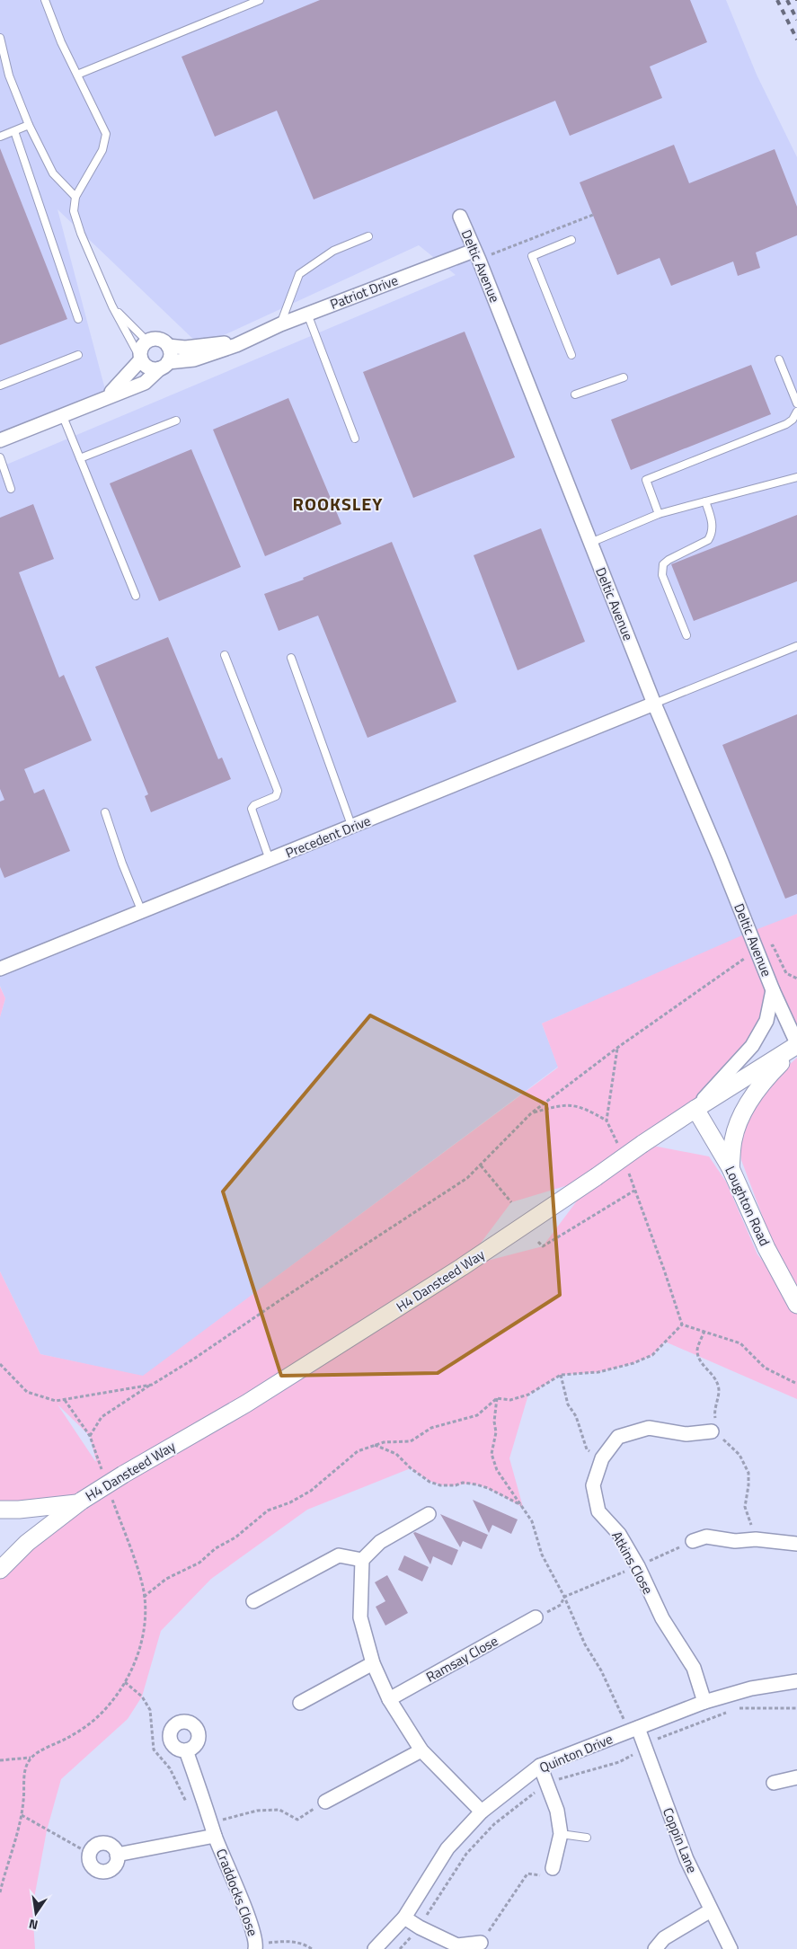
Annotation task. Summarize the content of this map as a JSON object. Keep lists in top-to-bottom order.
{
  "streets": {
    "street": [
      "Deltic Avenue",
      "Patriot Drive",
      "Precedent Drive",
      "Loughton Road",
      "H4 Dansteed Way",
      "Atkins Close",
      "Ramsay Close",
      "Quinton Drive",
      "Coppin Lane",
      "Craddocks Close"
    ]
  },
  "crossings": [
    ["Deltic Avenue", "Patriot Drive"],
    ["Deltic Avenue", "Precedent Drive"],
    ["Deltic Avenue", "Loughton Road"],
    ["Deltic Avenue", "H4 Dansteed Way"],
    ["Loughton Road", "H4 Dansteed Way"],
    ["Atkins Close", "Quinton Drive"],
    ["Quinton Drive", "Coppin Lane"]
  ],
  "districts": ["ROOKSLEY"],
  "north": "bottom"
}
